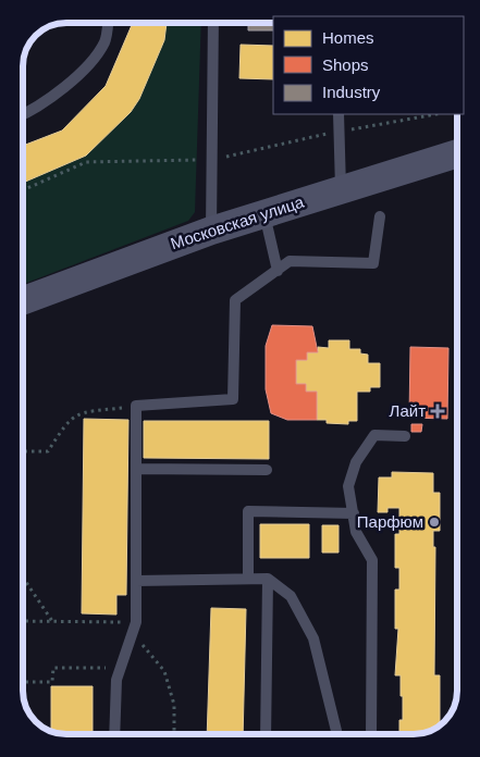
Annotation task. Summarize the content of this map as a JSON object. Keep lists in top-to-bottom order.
{
  "streets": {
    "main road": ["Московская улица"]
  },
  "places": {
    "health": ["Лайт"],
    "other": ["Парфюм"]
  },
  "legend": ["Homes", "Shops", "Industry"]
}
